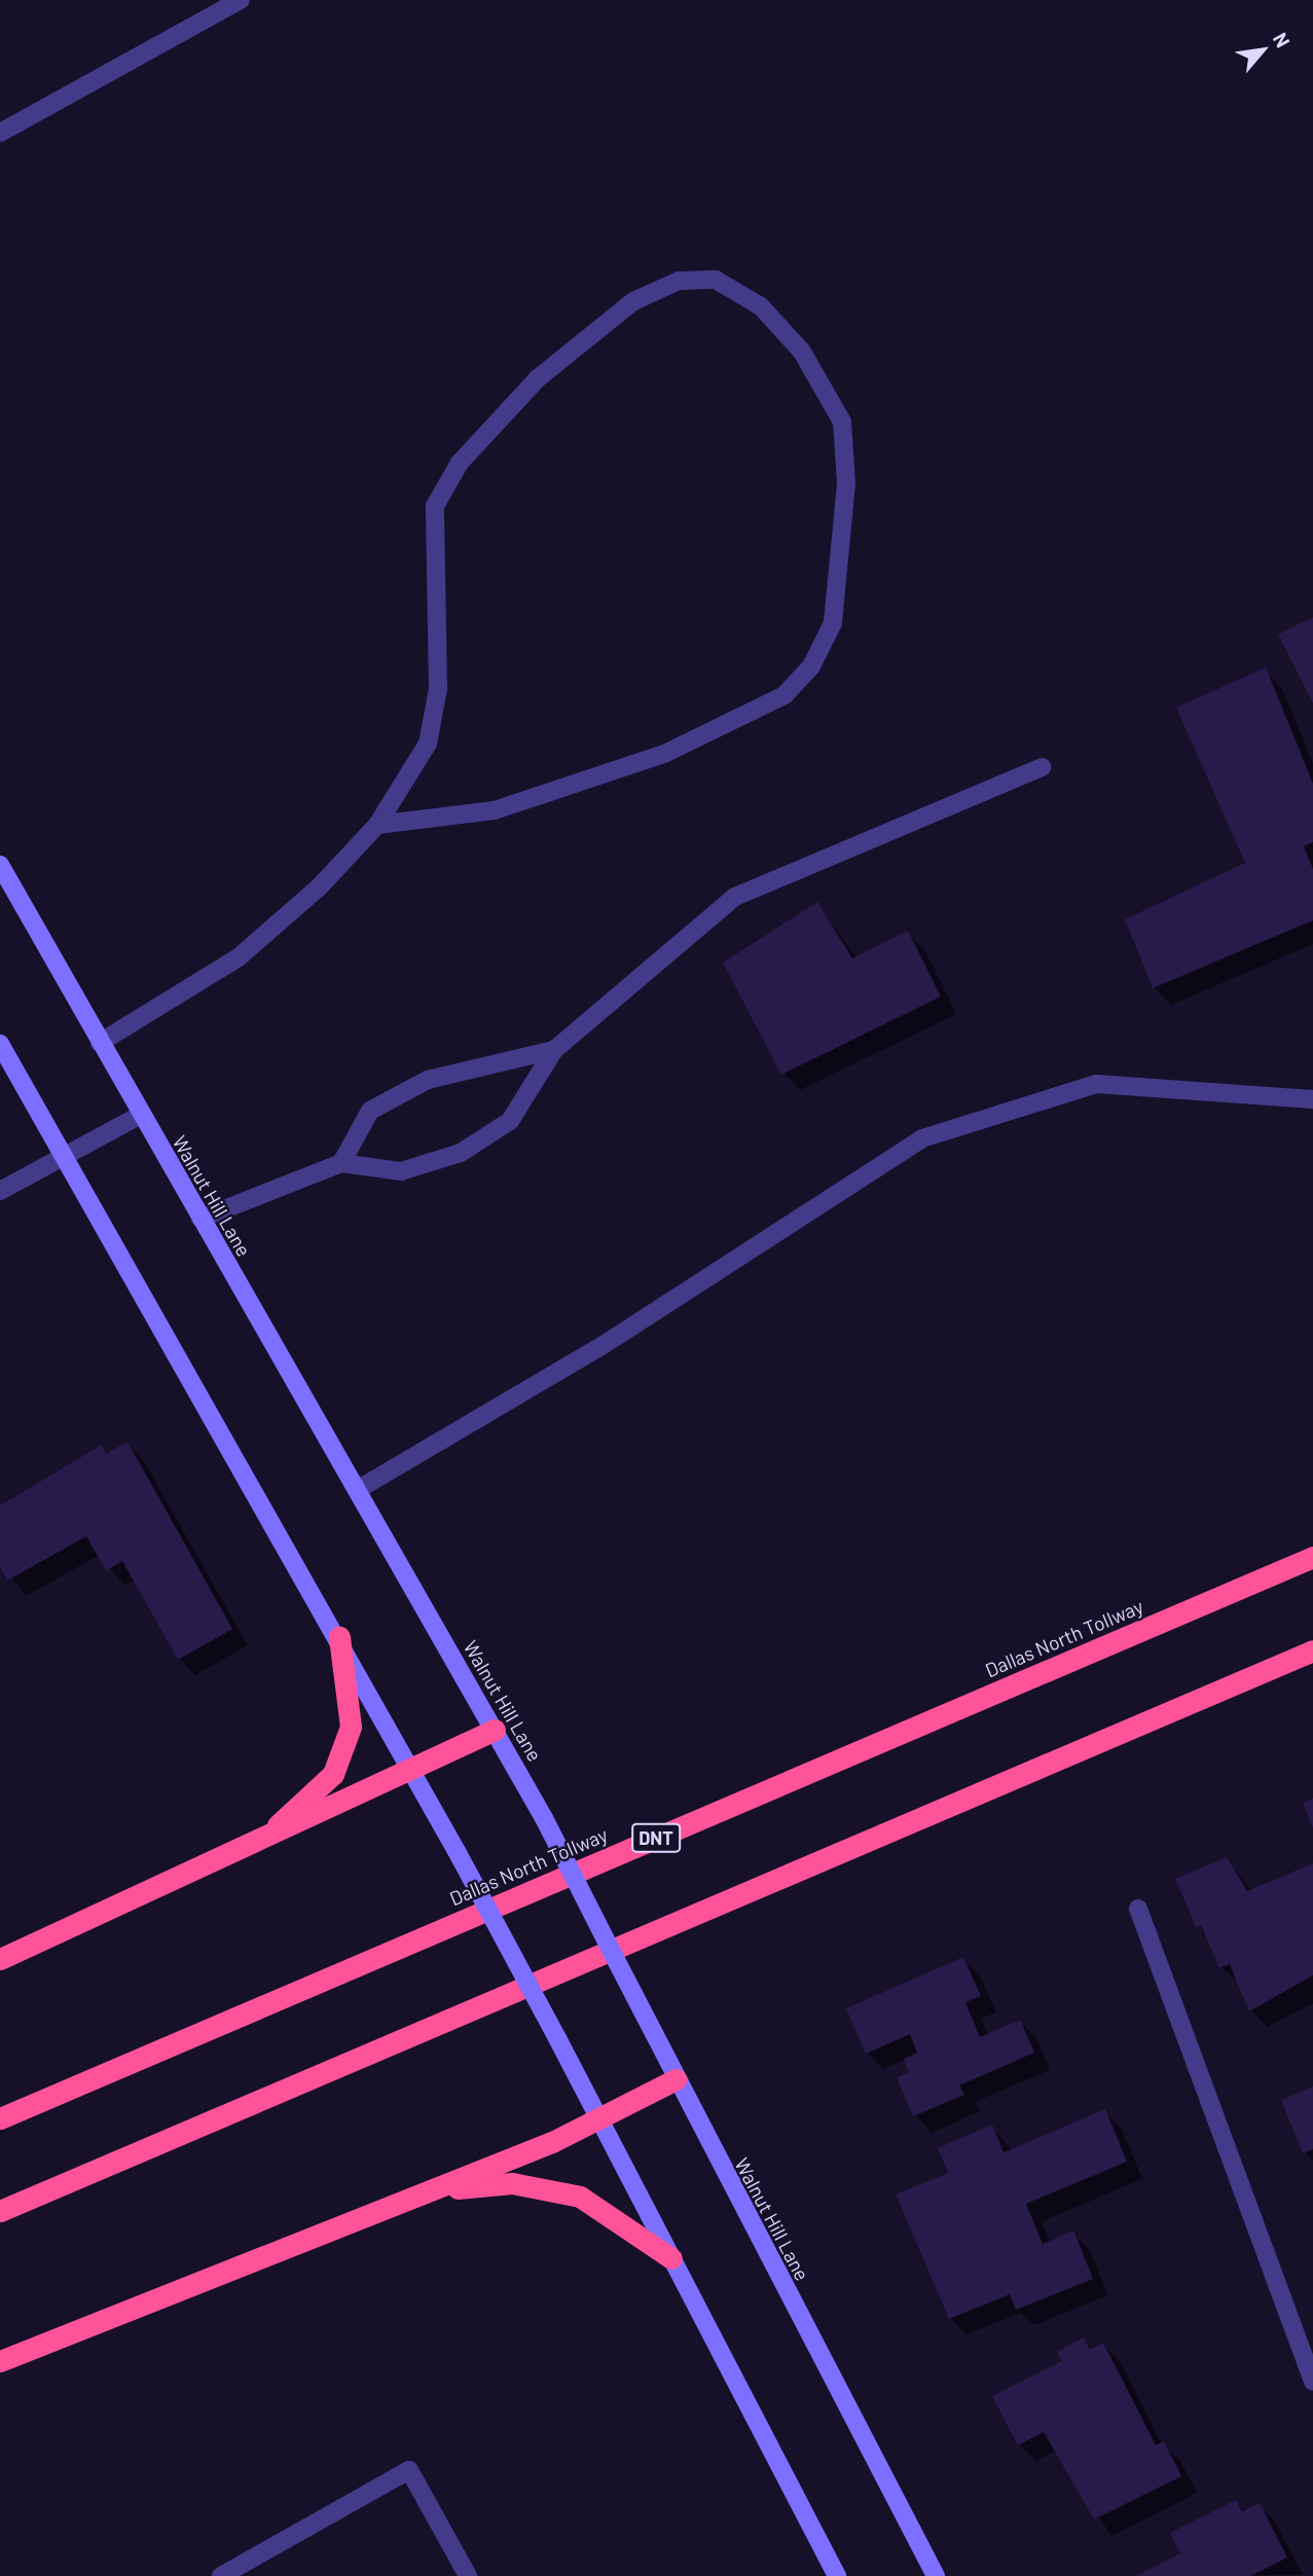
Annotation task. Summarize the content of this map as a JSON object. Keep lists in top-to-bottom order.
{
  "streets": {
    "highway": ["Dallas North Tollway", "DNT"],
    "main road": ["Walnut Hill Lane"]
  },
  "north": "top right"
}
